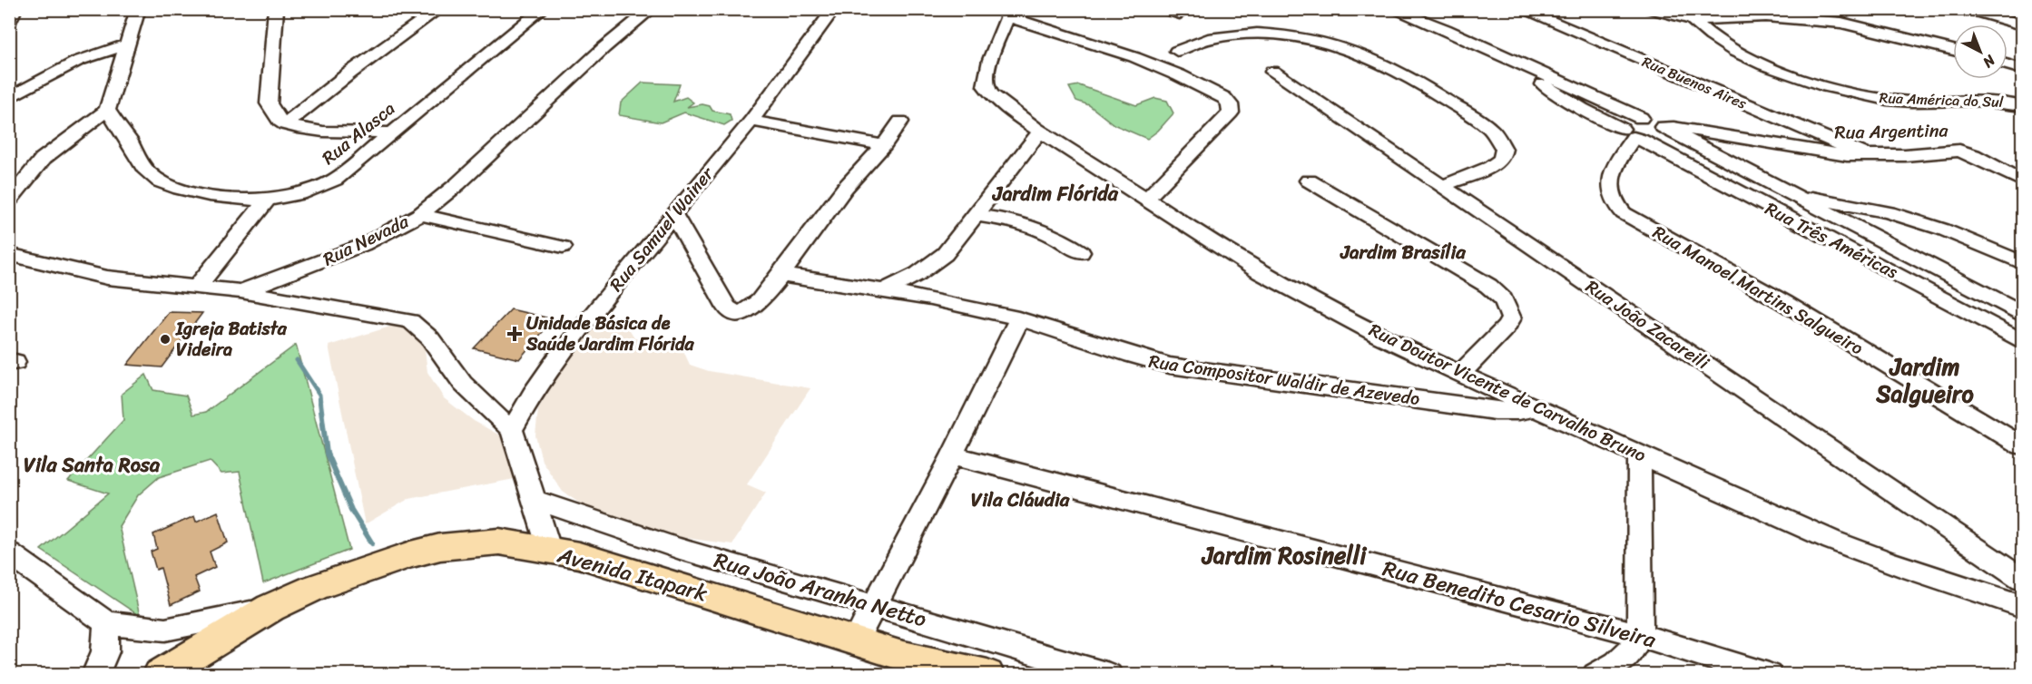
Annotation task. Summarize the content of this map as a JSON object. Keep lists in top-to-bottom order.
{
  "streets": {
    "main road": ["Avenida Itapark"],
    "street": [
      "Rua Buenos Aires",
      "Rua América do Sul",
      "Rua Argentina",
      "Rua Alasca",
      "Rua Samuel Wainer",
      "Rua Nevada",
      "Rua Três Américas",
      "Rua Manoel Martins Salgueiro",
      "Rua João Zacareili",
      "Rua Compositor Waldir de Azevedo",
      "Rua Doutor Vicente de Carvalho Bruno",
      "Rua João Aranha Netto",
      "Rua Benedito Cesario Silveira"
    ]
  },
  "crossings": [
    ["Rua Buenos Aires", "Rua Argentina"],
    ["Rua Argentina", "Rua Três Américas"],
    ["Rua Três Américas", "Rua Manoel Martins Salgueiro"],
    ["Rua Compositor Waldir de Azevedo", "Rua Doutor Vicente de Carvalho Bruno"]
  ],
  "districts": [
    "Jardim Flórida",
    "Jardim Brasília",
    "Jardim Salgueiro",
    "Vila Santa Rosa",
    "Vila Cláudia",
    "Jardim Rosinelli"
  ],
  "places": {
    "health": ["Unidade Básica de Saúde Jardim Flórida"],
    "other": ["Igreja Batista Videira"]
  },
  "north": "bottom right"
}
